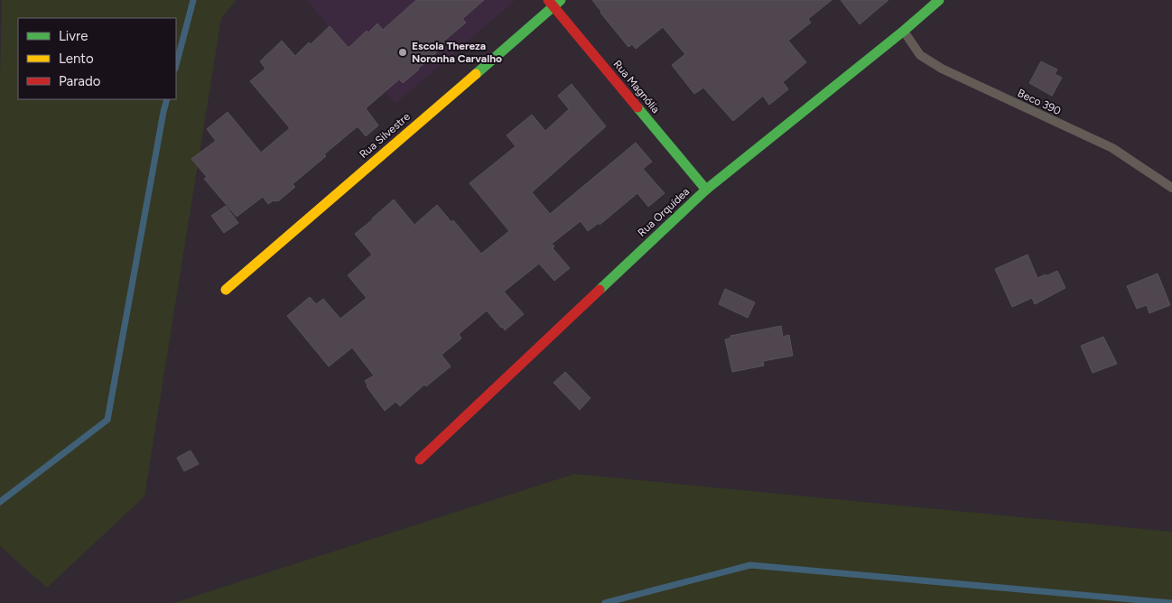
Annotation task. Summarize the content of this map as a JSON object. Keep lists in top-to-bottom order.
{
  "streets": {
    "street": ["Rua Magnólia", "Rua Silvestre", "Rua Orquídea"],
    "lane": ["Beco 390"]
  },
  "crossings": [
    ["Rua Magnólia", "Rua Silvestre"],
    ["Rua Magnólia", "Rua Orquídea"],
    ["Beco 390", "Rua Orquídea"]
  ],
  "places": ["Escola Thereza Noronha Carvalho"],
  "legend": ["Livre", "Lento", "Parado"]
}
